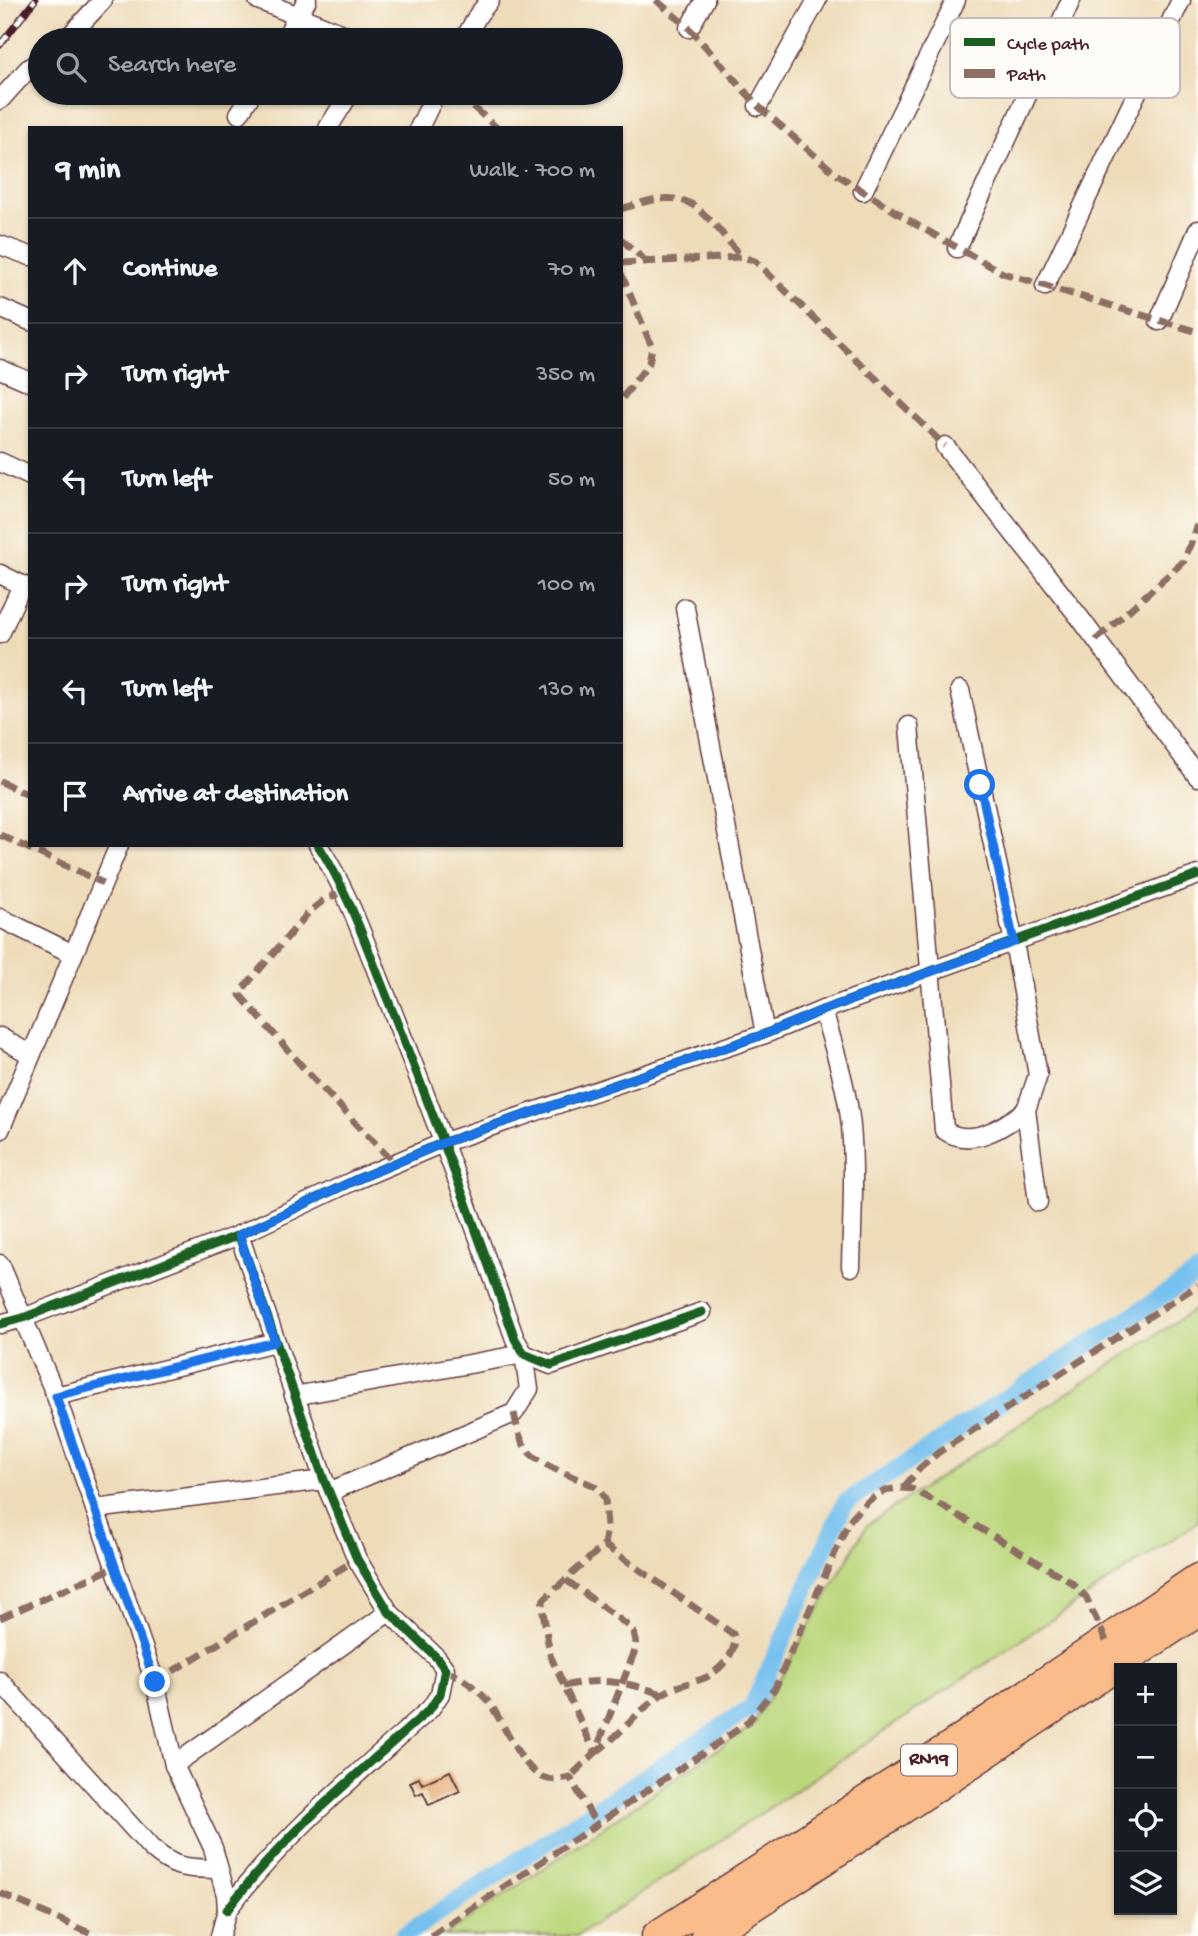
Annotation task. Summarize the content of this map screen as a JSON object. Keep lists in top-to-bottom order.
{
  "streets": {
    "highway": ["RN19"]
  },
  "legend": ["Cycle path", "Path"],
  "page": {
    "search": "Search here",
    "heading": ["9 min", "Walk · 700 m"],
    "list": [
      ["Continue", "70 m"],
      ["Turn right", "350 m"],
      ["Turn left", "50 m"],
      ["Turn right", "100 m"],
      ["Turn left", "130 m"],
      "Arrive at destination"
    ],
    "map_buttons": ["+", "−"]
  }
}
